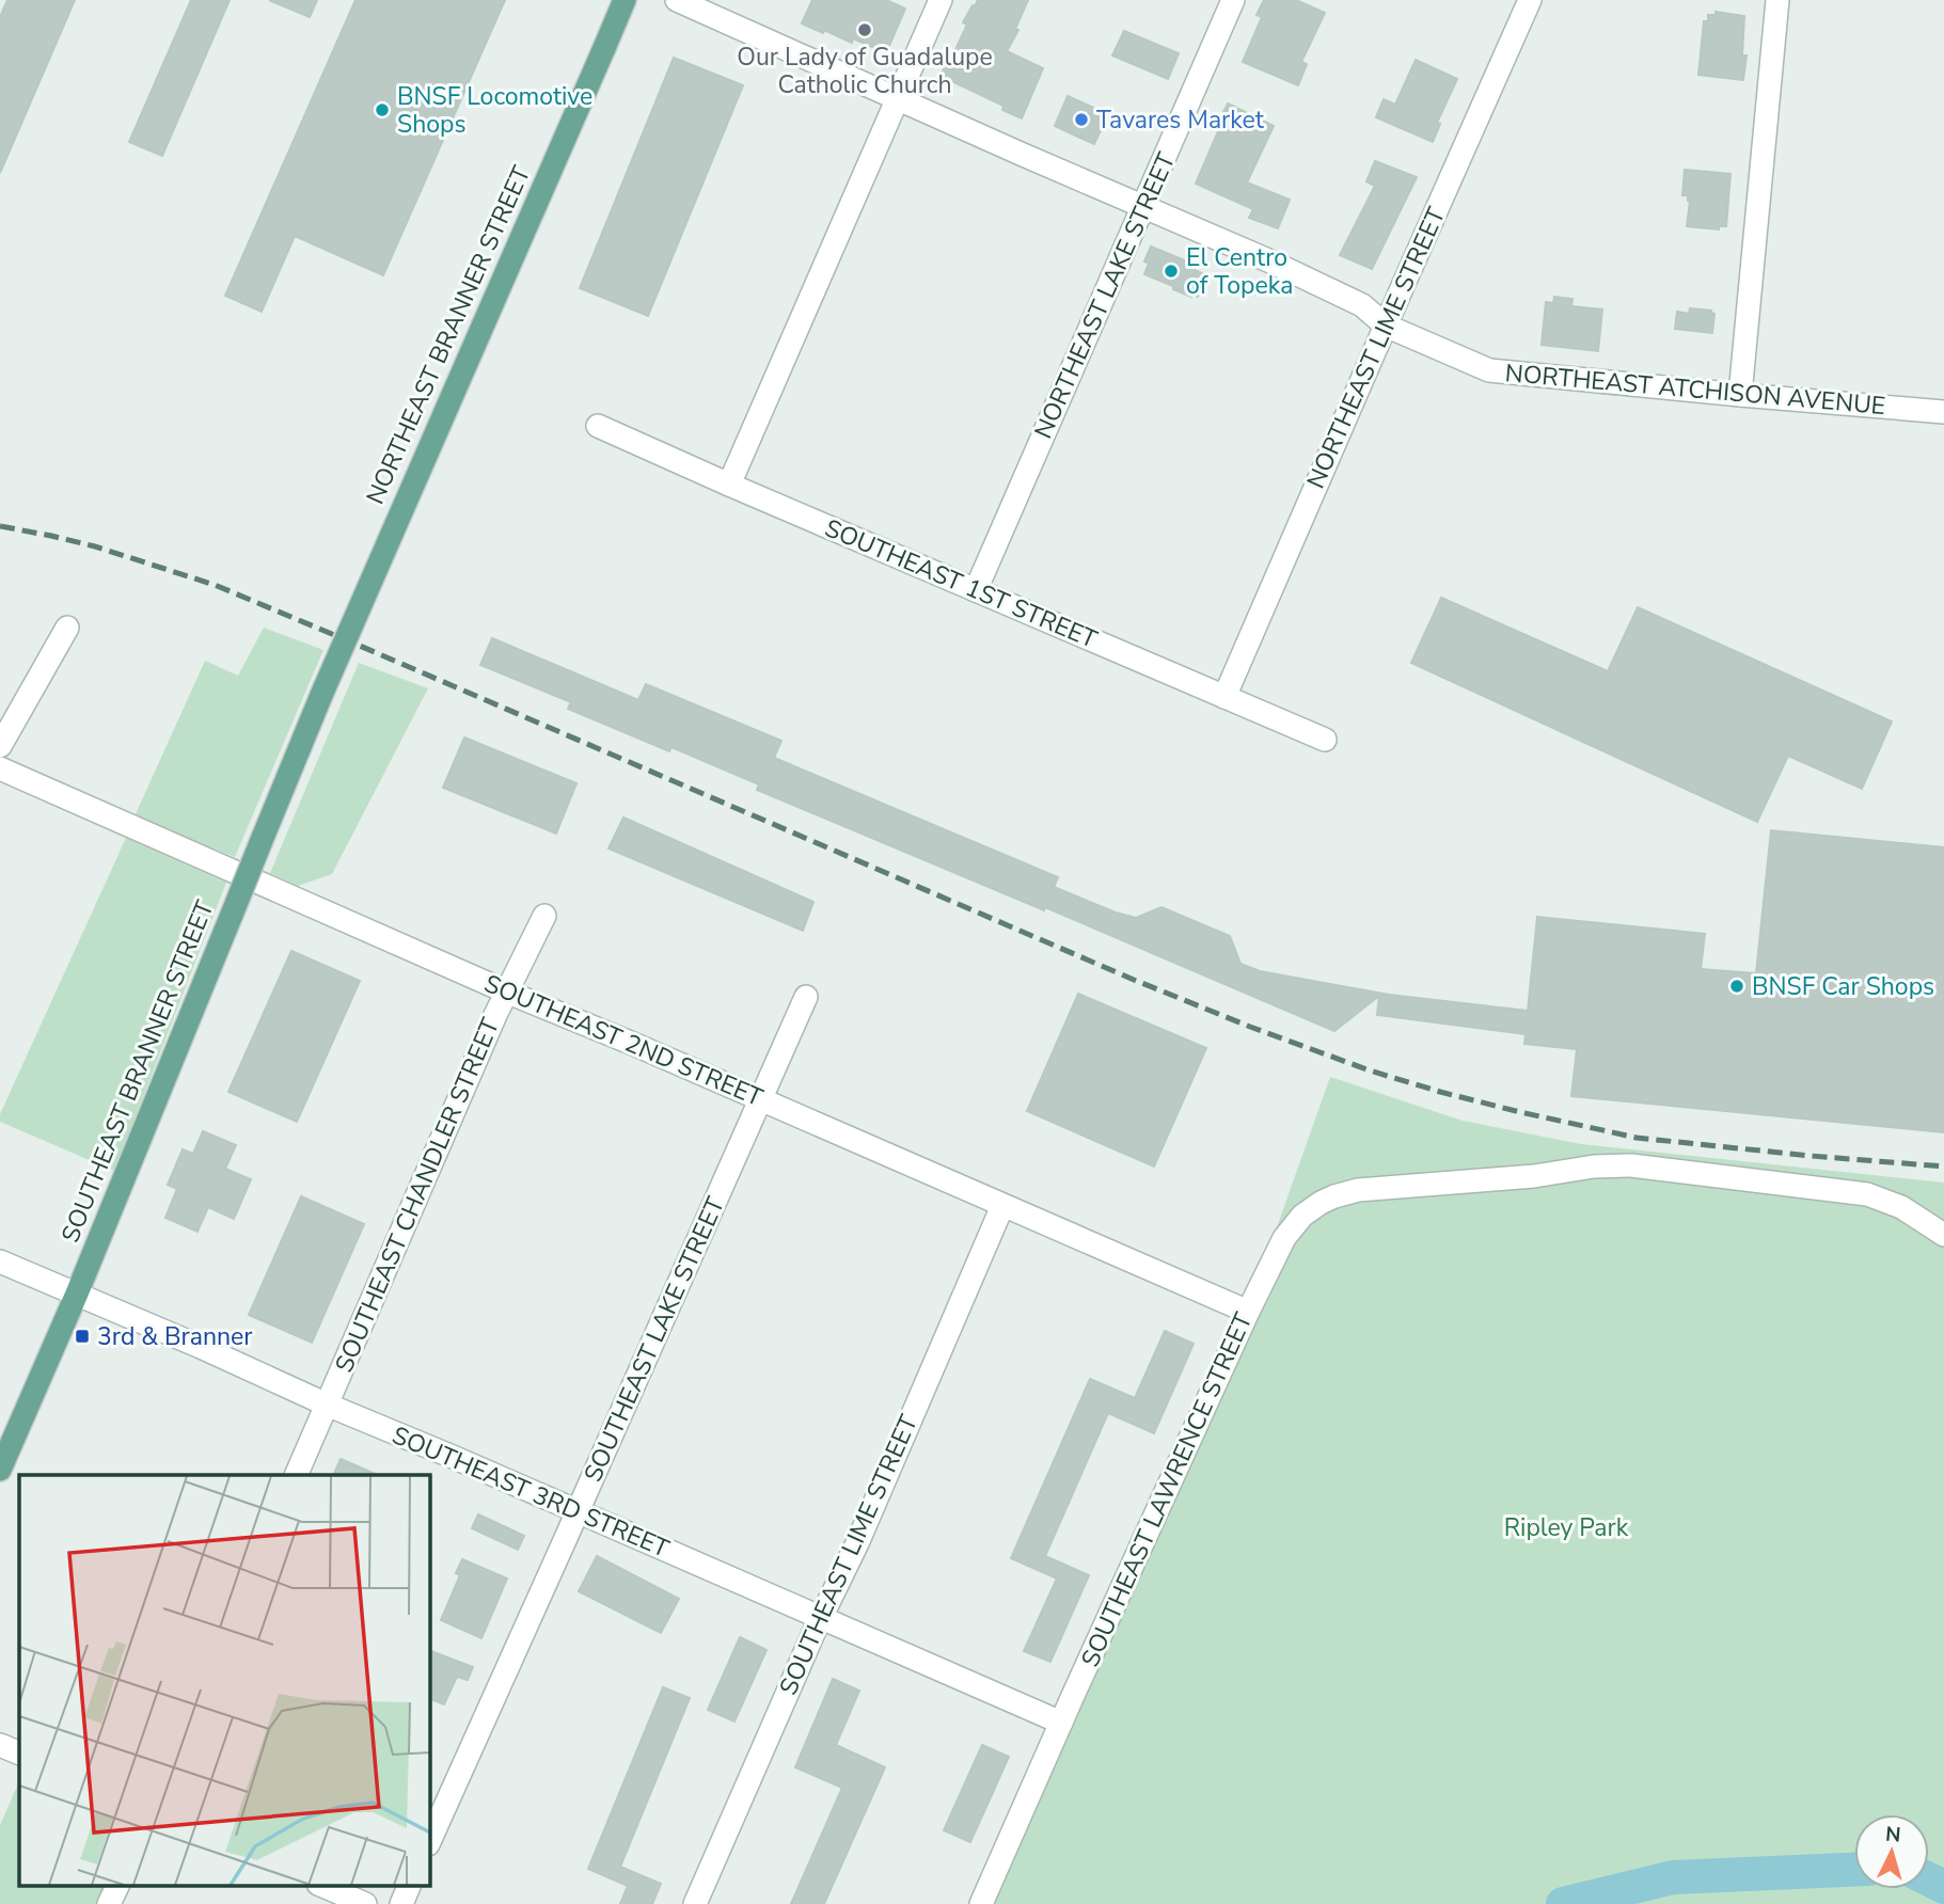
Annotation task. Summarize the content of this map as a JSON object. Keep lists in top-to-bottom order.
{
  "streets": {
    "main road": ["NORTHEAST BRANNER STREET", "SOUTHEAST BRANNER STREET"],
    "street": [
      "NORTHEAST LAKE STREET",
      "NORTHEAST LIME STREET",
      "NORTHEAST ATCHISON AVENUE",
      "SOUTHEAST 1ST STREET",
      "SOUTHEAST 2ND STREET",
      "SOUTHEAST CHANDLER STREET",
      "SOUTHEAST LAKE STREET",
      "SOUTHEAST LAWRENCE STREET",
      "SOUTHEAST 3RD STREET",
      "SOUTHEAST LIME STREET"
    ]
  },
  "crossings": [
    ["NORTHEAST LAKE STREET", "NORTHEAST ATCHISON AVENUE"],
    ["NORTHEAST LAKE STREET", "SOUTHEAST 1ST STREET"],
    ["NORTHEAST BRANNER STREET", "SOUTHEAST BRANNER STREET"],
    ["NORTHEAST LIME STREET", "NORTHEAST ATCHISON AVENUE"],
    ["NORTHEAST LIME STREET", "SOUTHEAST 1ST STREET"],
    ["SOUTHEAST 2ND STREET", "SOUTHEAST CHANDLER STREET"],
    ["SOUTHEAST 2ND STREET", "SOUTHEAST LAKE STREET"],
    ["SOUTHEAST 2ND STREET", "SOUTHEAST LAWRENCE STREET"],
    ["SOUTHEAST 2ND STREET", "SOUTHEAST LIME STREET"],
    ["SOUTHEAST BRANNER STREET", "SOUTHEAST 3RD STREET"],
    ["SOUTHEAST CHANDLER STREET", "SOUTHEAST 3RD STREET"],
    ["SOUTHEAST LAKE STREET", "SOUTHEAST 3RD STREET"],
    ["SOUTHEAST LAWRENCE STREET", "SOUTHEAST 3RD STREET"],
    ["SOUTHEAST 3RD STREET", "SOUTHEAST LIME STREET"]
  ],
  "parks": ["Ripley Park"],
  "places": {
    "other": [
      "Our Lady of Guadalupe Catholic Church",
      "BNSF Locomotive Shops",
      "Tavares Market",
      "El Centro of Topeka",
      "BNSF Car Shops"
    ],
    "transit": ["3rd & Branner"]
  },
  "north": "top"
}
